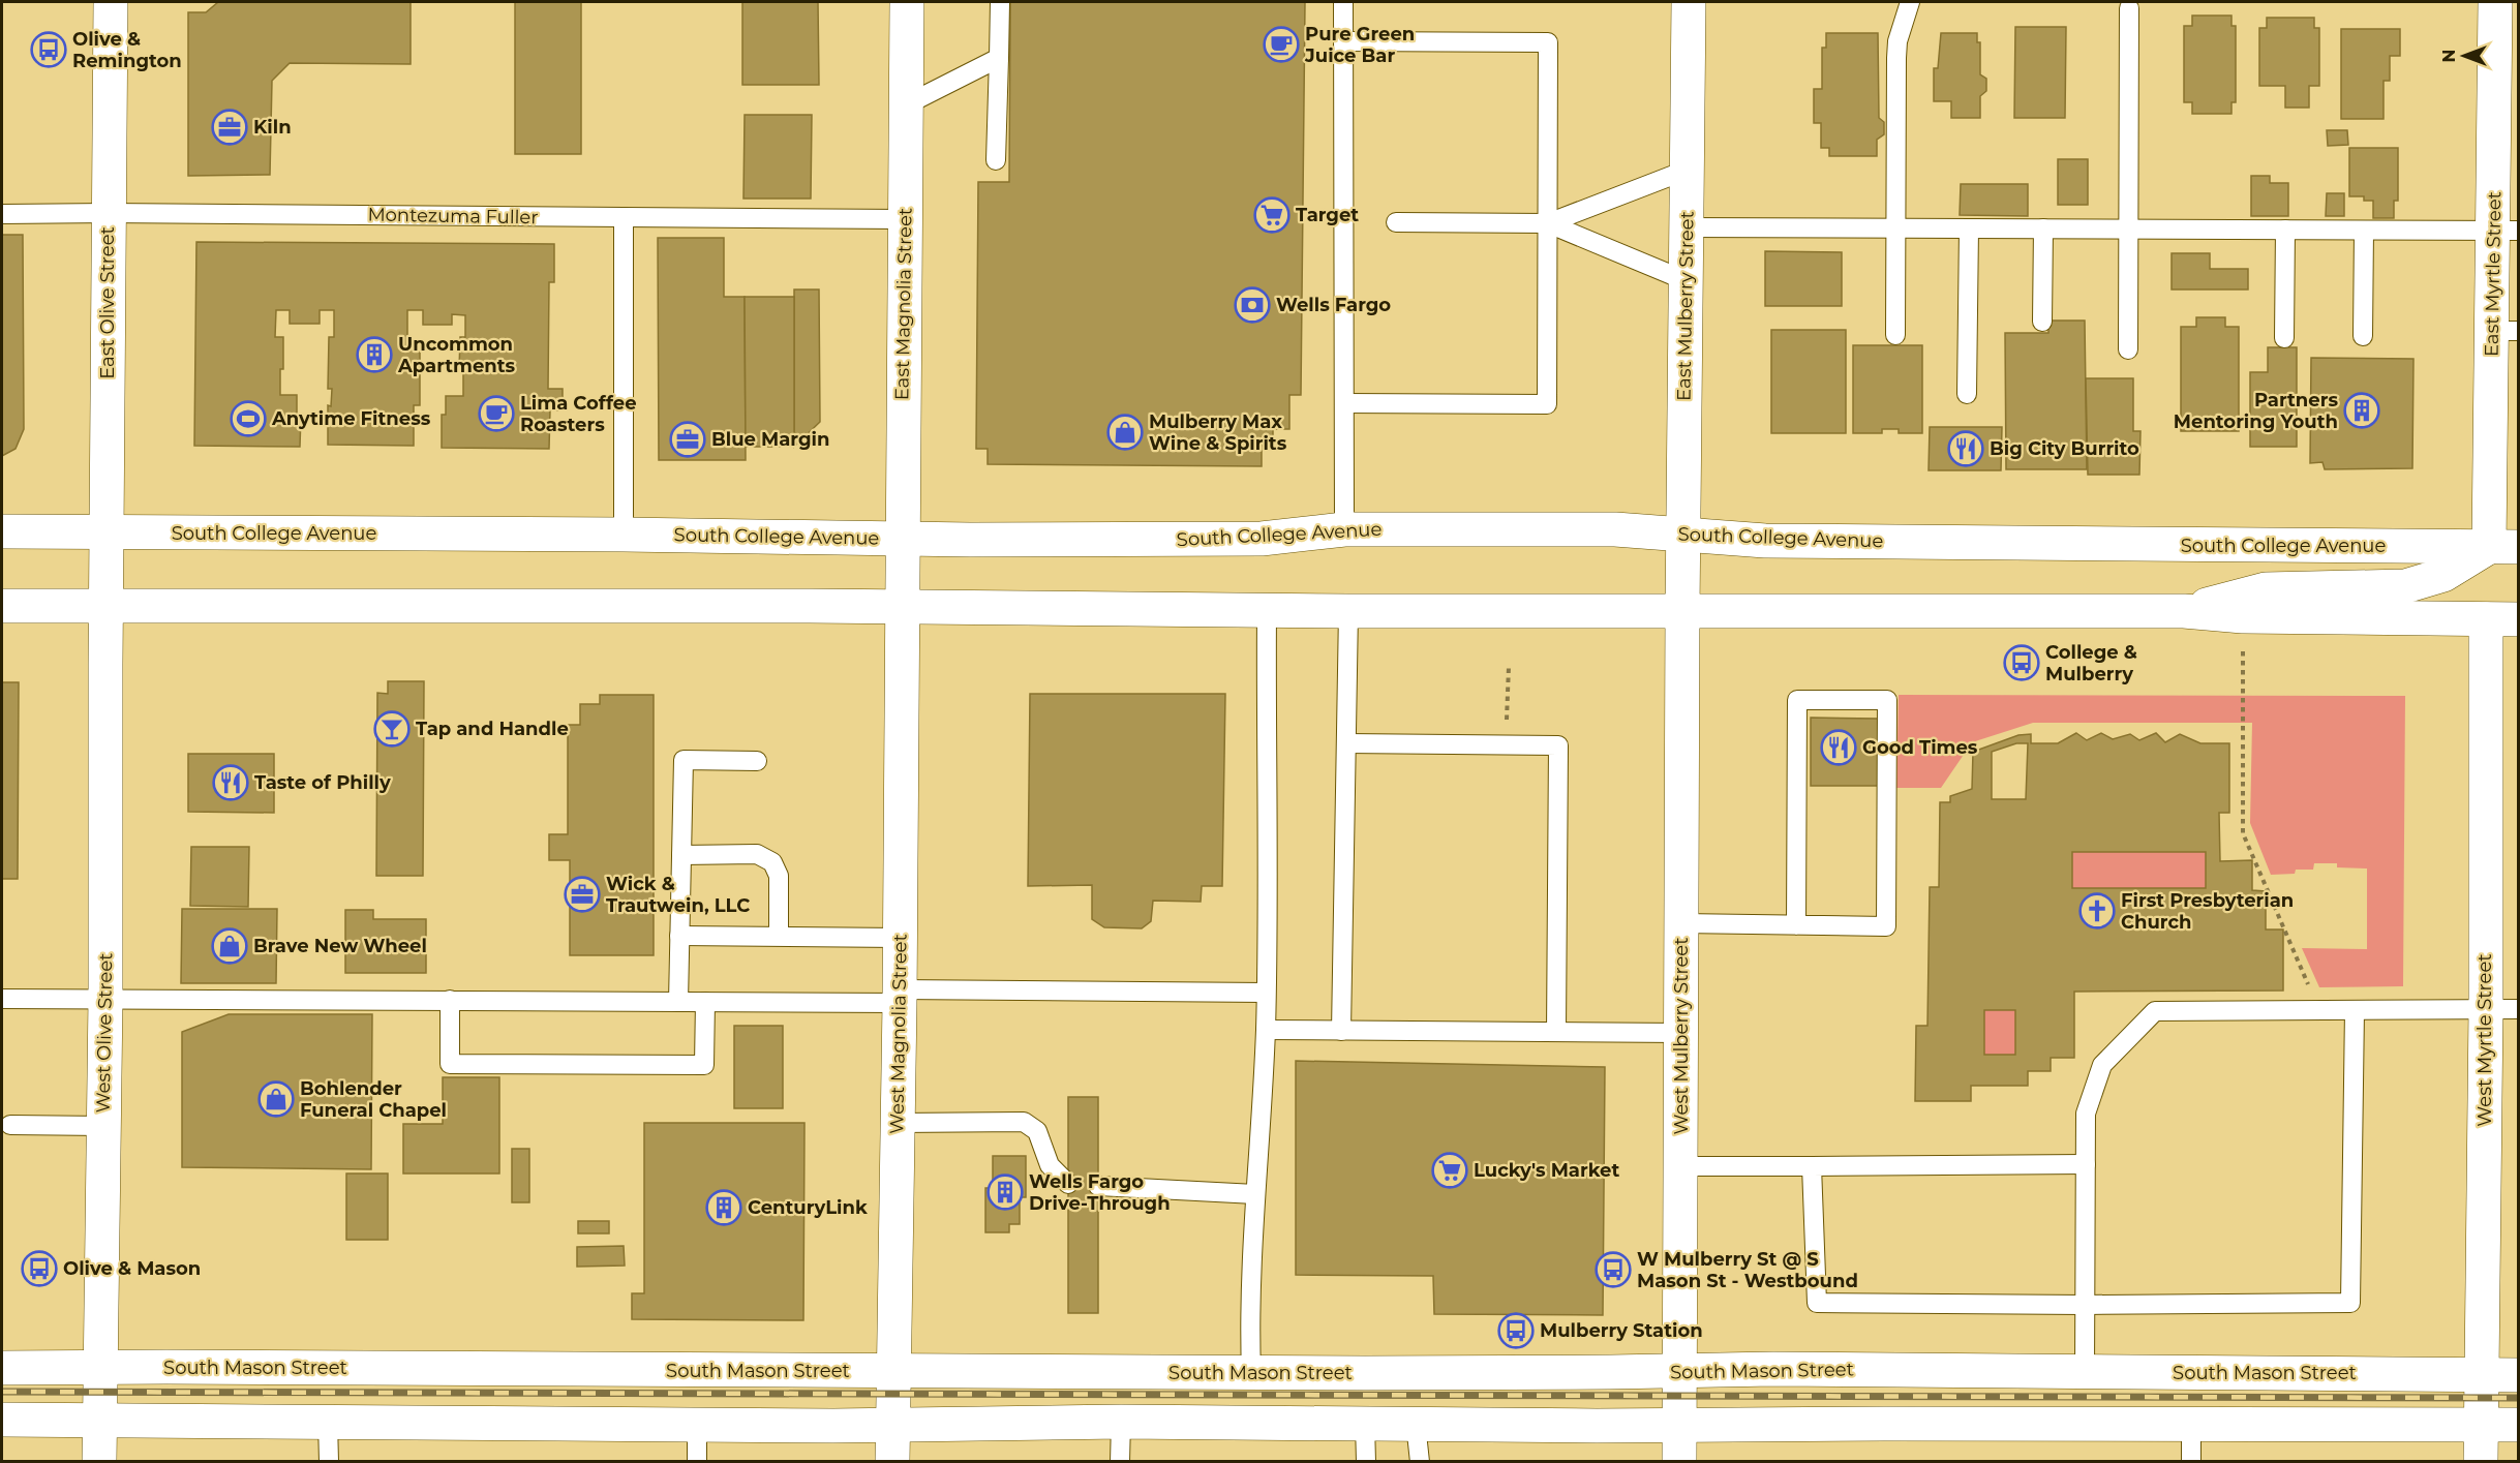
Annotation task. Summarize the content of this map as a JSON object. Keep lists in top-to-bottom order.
{
  "streets": {
    "main road": [
      "East Myrtle Street",
      "East Olive Street",
      "East Magnolia Street",
      "East Mulberry Street",
      "South College Avenue",
      "West Olive Street",
      "West Magnolia Street",
      "West Mulberry Street",
      "West Myrtle Street",
      "South Mason Street"
    ],
    "lane": ["Montezuma Fuller"]
  },
  "crossings": [
    ["Montezuma Fuller", "East Olive Street"],
    ["Montezuma Fuller", "East Magnolia Street"],
    ["East Myrtle Street", "South College Avenue"],
    ["East Olive Street", "South College Avenue"],
    ["East Olive Street", "West Olive Street"],
    ["East Magnolia Street", "South College Avenue"],
    ["East Magnolia Street", "West Magnolia Street"],
    ["East Mulberry Street", "South College Avenue"],
    ["East Mulberry Street", "West Mulberry Street"],
    ["West Olive Street", "South Mason Street"],
    ["West Magnolia Street", "South Mason Street"],
    ["West Mulberry Street", "South Mason Street"],
    ["West Myrtle Street", "South Mason Street"]
  ],
  "places": {
    "cafe": ["Pure Green Juice Bar", "Lima Coffee Roasters"],
    "bus stop": [
      "Olive & Remington",
      "College & Mulberry",
      "Olive & Mason",
      "W Mulberry St @ S Mason St - Westbound",
      "Mulberry Station"
    ],
    "office": ["Kiln", "Blue Margin", "Wick & Trautwein, LLC"],
    "supermarket": ["Target", "Lucky's Market"],
    "bank": ["Wells Fargo"],
    "building": [
      "Uncommon Apartments",
      "Partners Mentoring Youth",
      "Wells Fargo Drive-Through",
      "CenturyLink"
    ],
    "sports": ["Anytime Fitness"],
    "shop": ["Mulberry Max Wine & Spirits", "Brave New Wheel", "Bohlender Funeral Chapel"],
    "restaurant": ["Big City Burrito", "Good Times", "Taste of Philly"],
    "bar": ["Tap and Handle"],
    "church": ["First Presbyterian Church"]
  },
  "north": "left"
}
